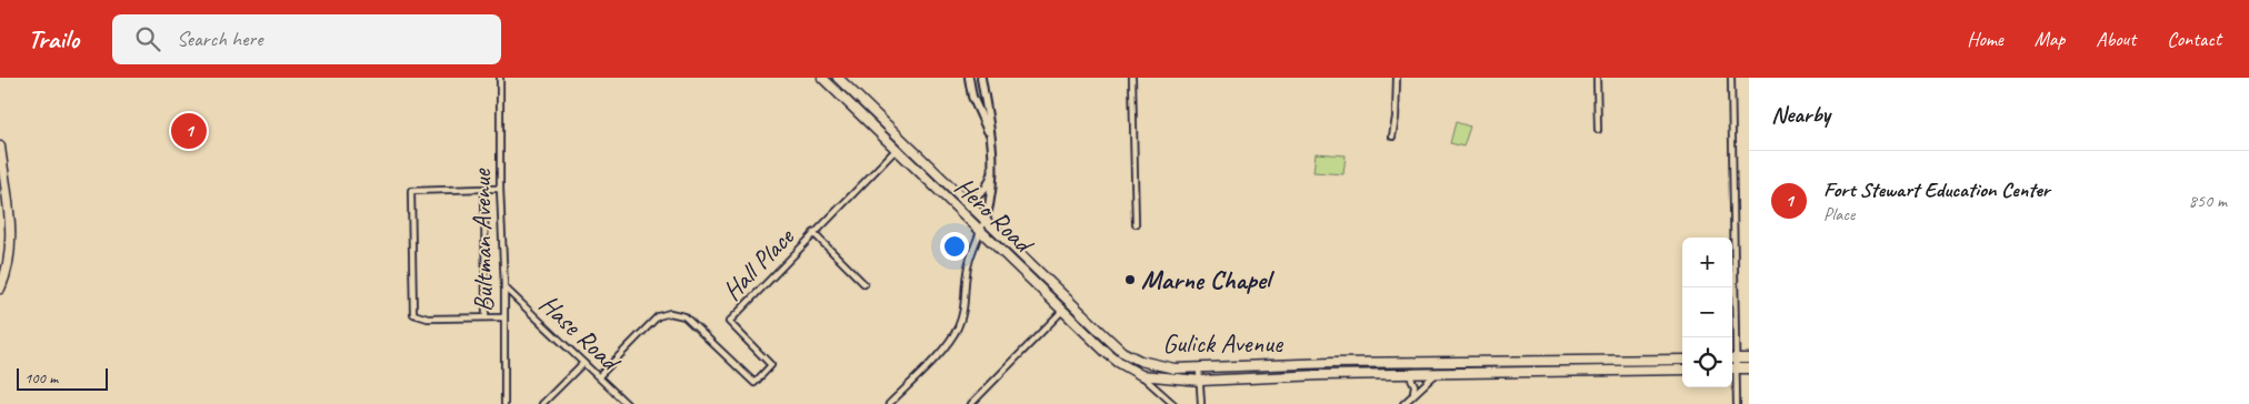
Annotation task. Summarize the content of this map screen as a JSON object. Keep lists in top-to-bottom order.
{
  "streets": {
    "main road": ["Hero Road", "Gulick Avenue"],
    "street": ["Bultman Avenue", "Hall Place", "Hase Road"]
  },
  "crossings": [
    ["Hero Road", "Hall Place"],
    ["Hero Road", "Gulick Avenue"],
    ["Bultman Avenue", "Hase Road"],
    ["Hall Place", "Hase Road"]
  ],
  "places": ["Marne Chapel"],
  "scale_bar": "100 m",
  "page": {
    "header": "Trailo",
    "search": "Search here",
    "nav": [
      "Home",
      "Map",
      "About",
      "Contact"
    ],
    "heading": "Nearby",
    "pins": "1",
    "list": [
      {
        "mark": "1",
        "name": "Fort Stewart Education Center",
        "note": "Place",
        "value": "850 m"
      }
    ],
    "map_buttons": ["+", "−"],
    "scale": "100 m"
  }
}
